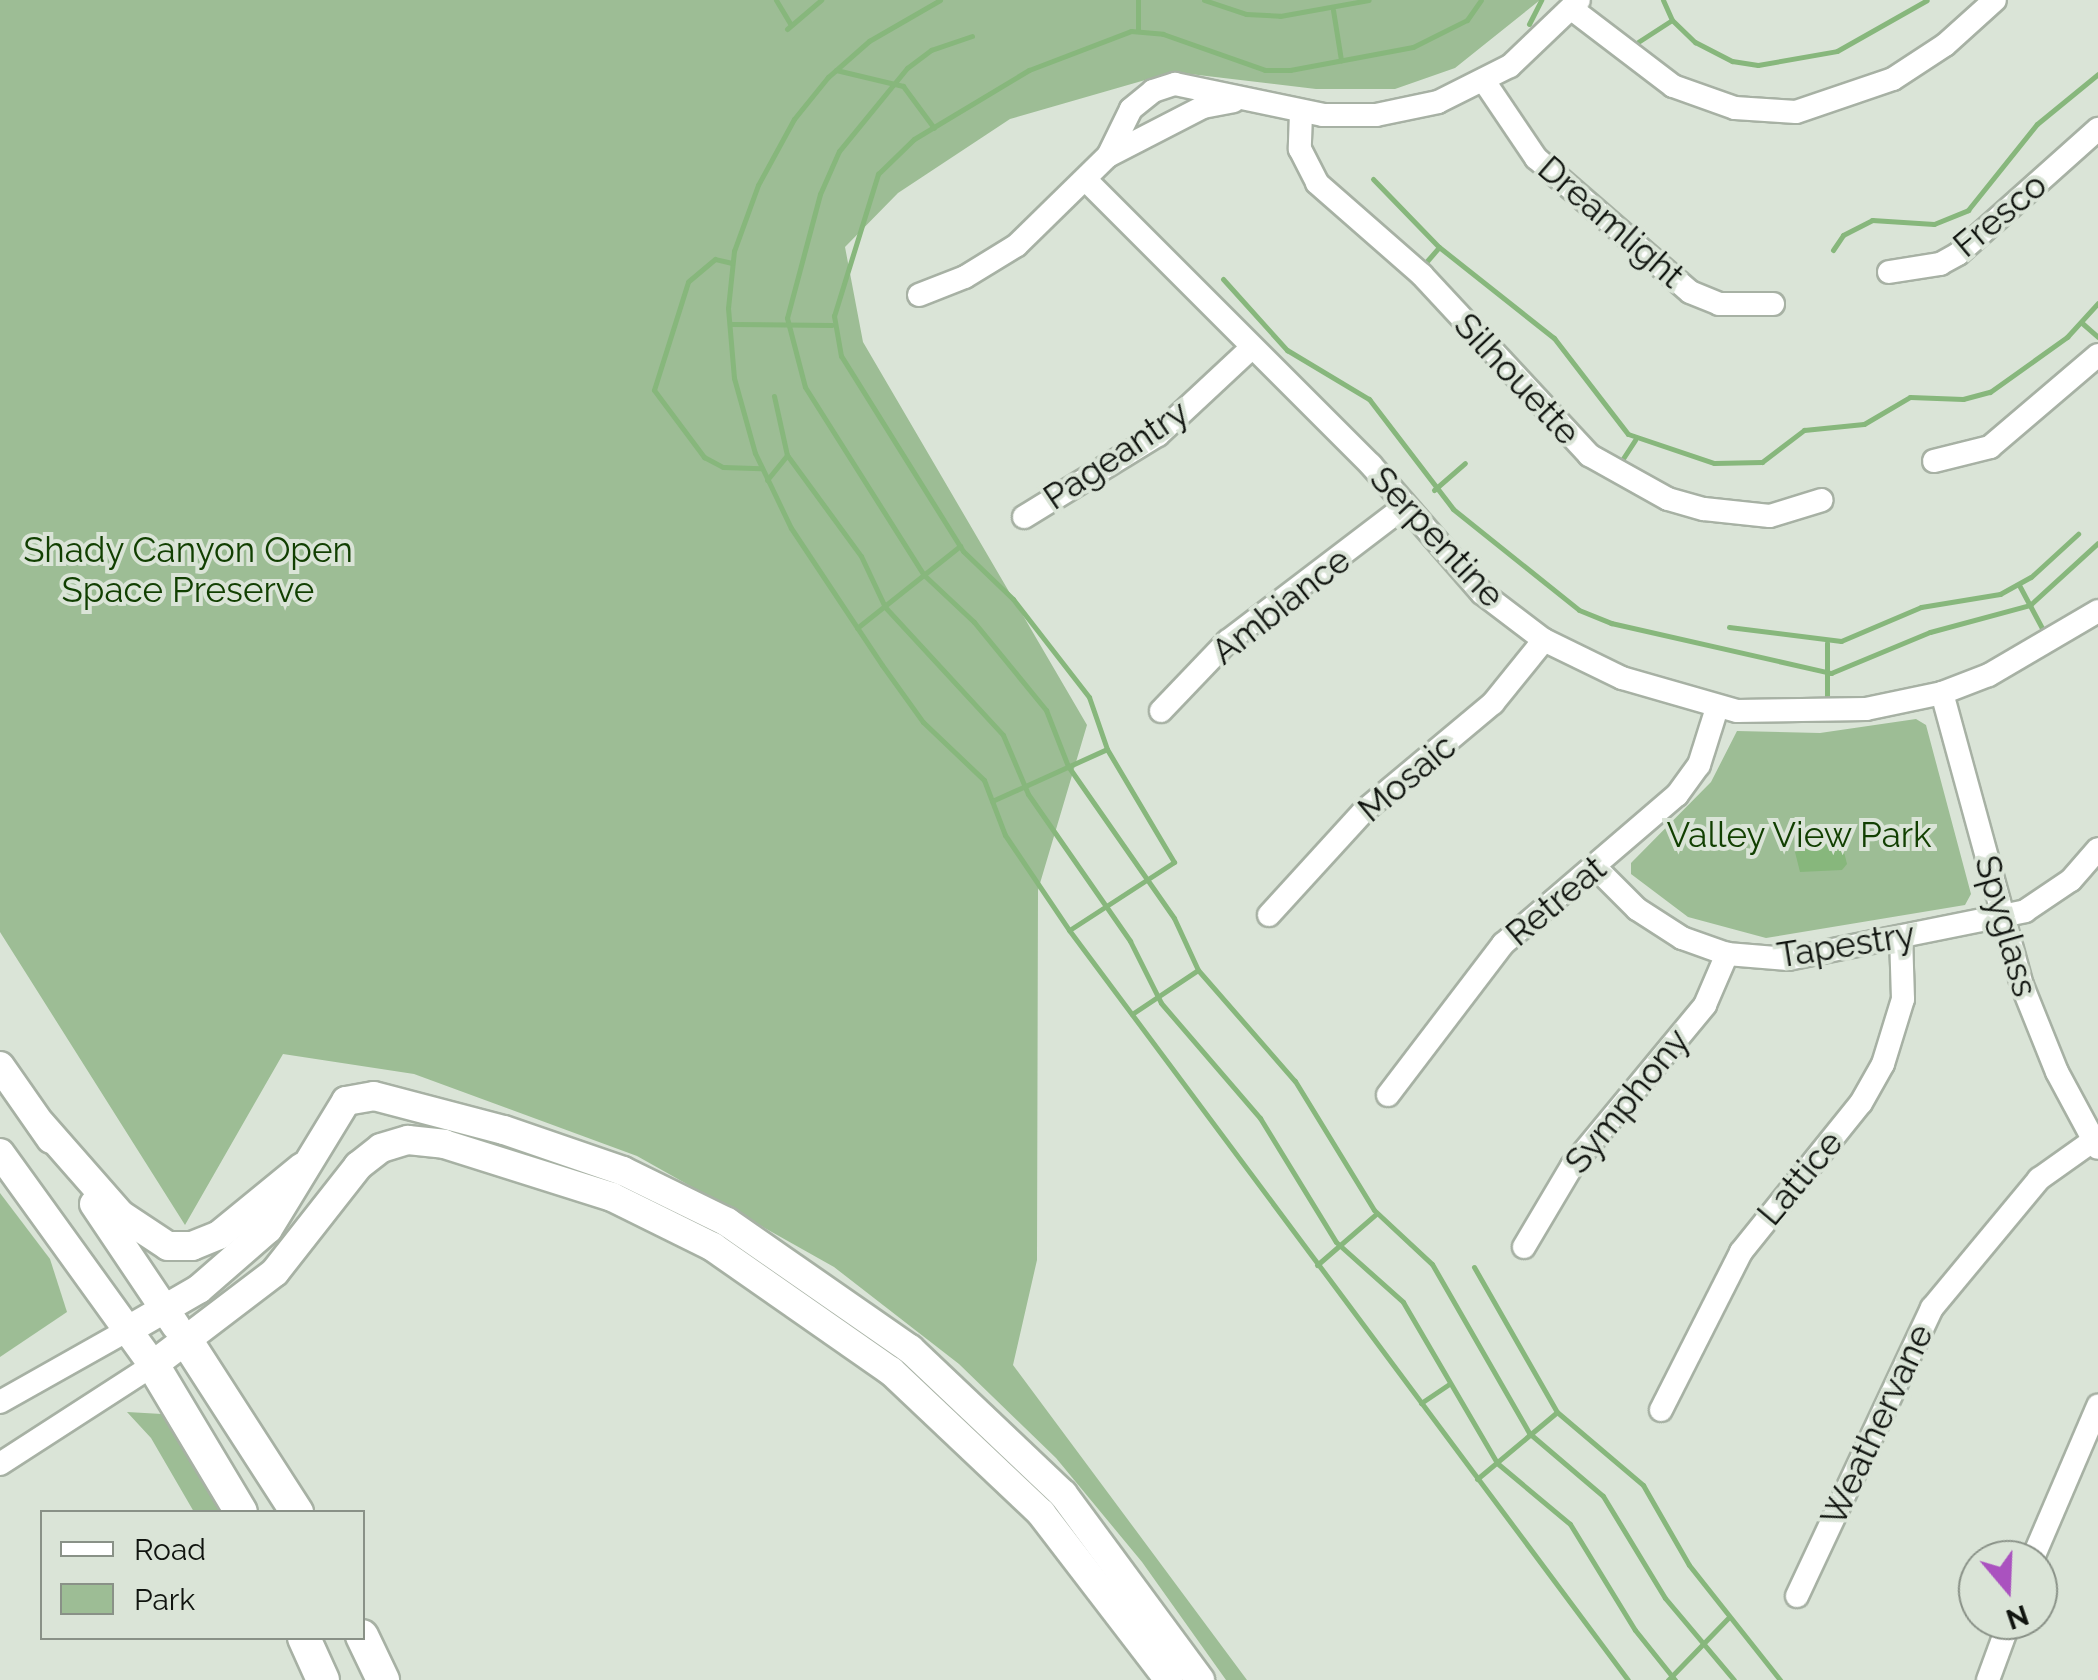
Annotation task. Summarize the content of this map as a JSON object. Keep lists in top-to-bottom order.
{
  "streets": {
    "street": [
      "Fresco",
      "Dreamlight",
      "Silhouette",
      "Pageantry",
      "Serpentine",
      "Ambiance",
      "Mosaic",
      "Retreat",
      "Spyglass",
      "Tapestry",
      "Symphony",
      "Lattice",
      "Weathervane"
    ]
  },
  "crossings": [
    ["Pageantry", "Serpentine"],
    ["Serpentine", "Ambiance"],
    ["Serpentine", "Mosaic"],
    ["Serpentine", "Retreat"],
    ["Serpentine", "Spyglass"],
    ["Retreat", "Tapestry"],
    ["Spyglass", "Tapestry"],
    ["Spyglass", "Weathervane"],
    ["Tapestry", "Symphony"],
    ["Tapestry", "Lattice"]
  ],
  "parks": ["Shady Canyon Open Space Preserve", "Valley View Park"],
  "legend": ["Road", "Park"],
  "north": "bottom"
}
